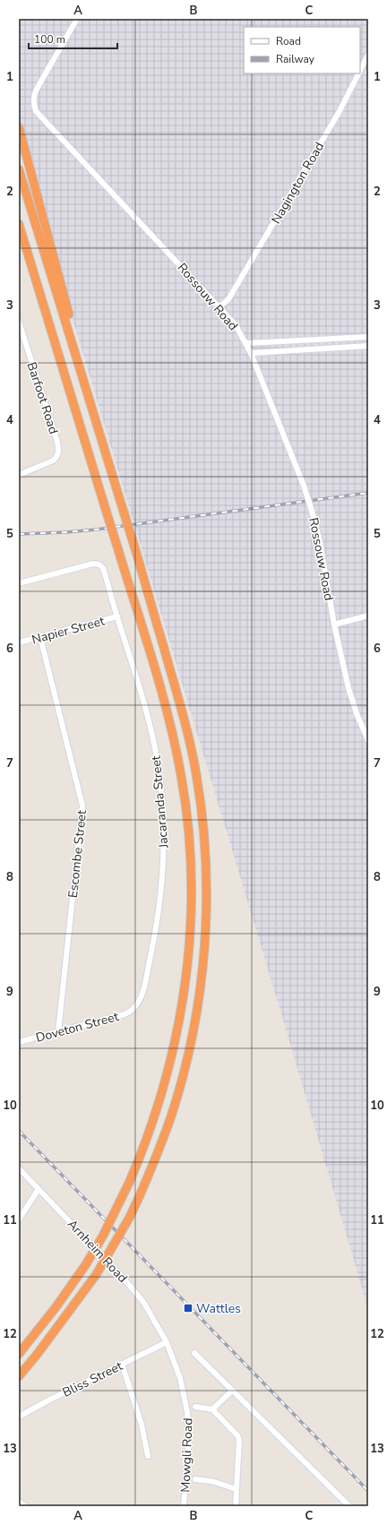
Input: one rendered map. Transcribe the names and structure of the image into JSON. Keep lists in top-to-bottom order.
{
  "streets": {
    "street": [
      "Nagington Road",
      "Rossouw Road",
      "Barfoot Road",
      "Napier Street",
      "Jacaranda Street",
      "Escombe Street",
      "Doveton Street",
      "Arnheim Road",
      "Bliss Street",
      "Mowgli Road"
    ]
  },
  "crossings": [
    ["Nagington Road", "Rossouw Road"],
    ["Napier Street", "Jacaranda Street"],
    ["Napier Street", "Escombe Street"],
    ["Jacaranda Street", "Doveton Street"],
    ["Escombe Street", "Doveton Street"],
    ["Arnheim Road", "Bliss Street"],
    ["Arnheim Road", "Mowgli Road"],
    ["Bliss Street", "Mowgli Road"]
  ],
  "places": {
    "transit": ["Wattles"]
  },
  "legend": ["Road", "Railway"],
  "scale_bar": "100 m",
  "grid": {
    "columns": ["A", "B", "C"],
    "rows": [
      "1",
      "2",
      "3",
      "4",
      "5",
      "6",
      "7",
      "8",
      "9",
      "10",
      "11",
      "12",
      "13"
    ]
  }
}
